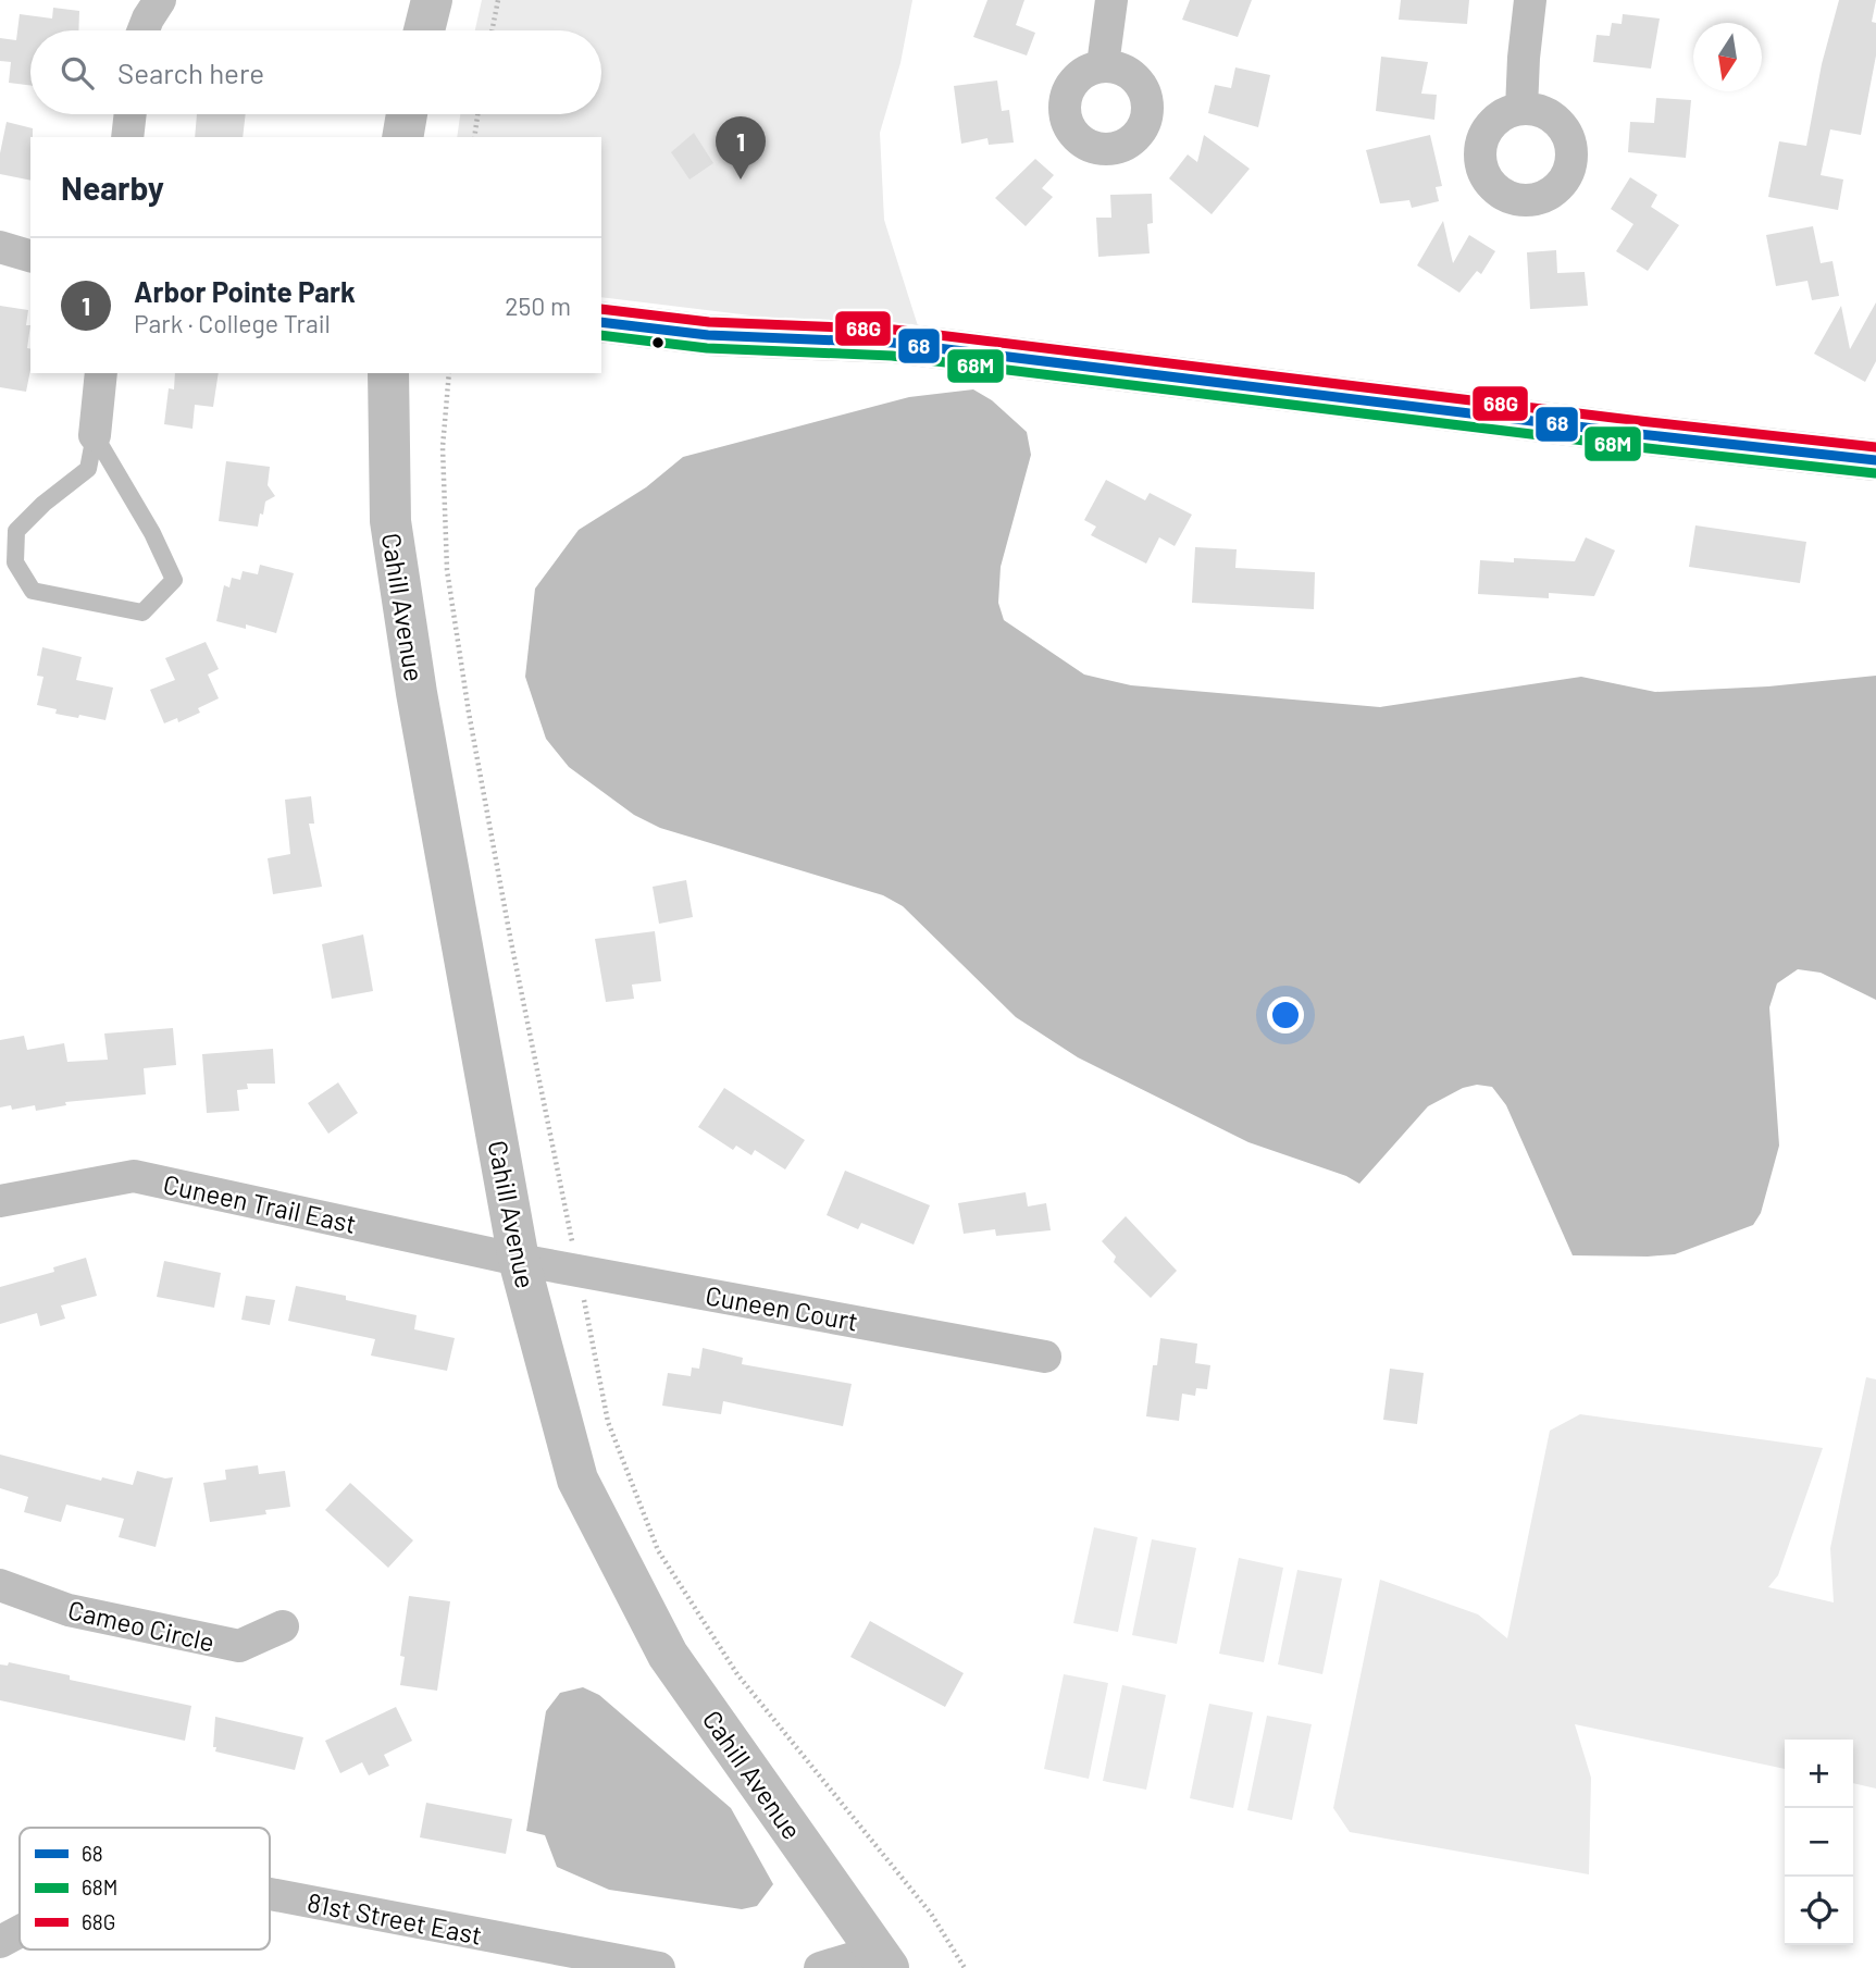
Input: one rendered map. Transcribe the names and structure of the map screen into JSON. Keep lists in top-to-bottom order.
{
  "streets": {
    "street": [
      "Cahill Avenue",
      "Cuneen Trail East",
      "Cuneen Court",
      "Cameo Circle",
      "81st Street East"
    ]
  },
  "crossings": [
    ["Cahill Avenue", "Cuneen Trail East"],
    ["Cahill Avenue", "Cuneen Court"],
    ["Cuneen Trail East", "Cuneen Court"]
  ],
  "lines": ["transit line 68G", "transit line 68", "transit line 68M"],
  "legend": ["68", "68M", "68G"],
  "north": "bottom",
  "page": {
    "search": "Search here",
    "pins": "1",
    "heading": "Nearby",
    "list": [
      {
        "mark": "1",
        "name": "Arbor Pointe Park",
        "note": "Park · College Trail",
        "value": "250 m"
      }
    ],
    "map_buttons": ["+", "−"]
  }
}
